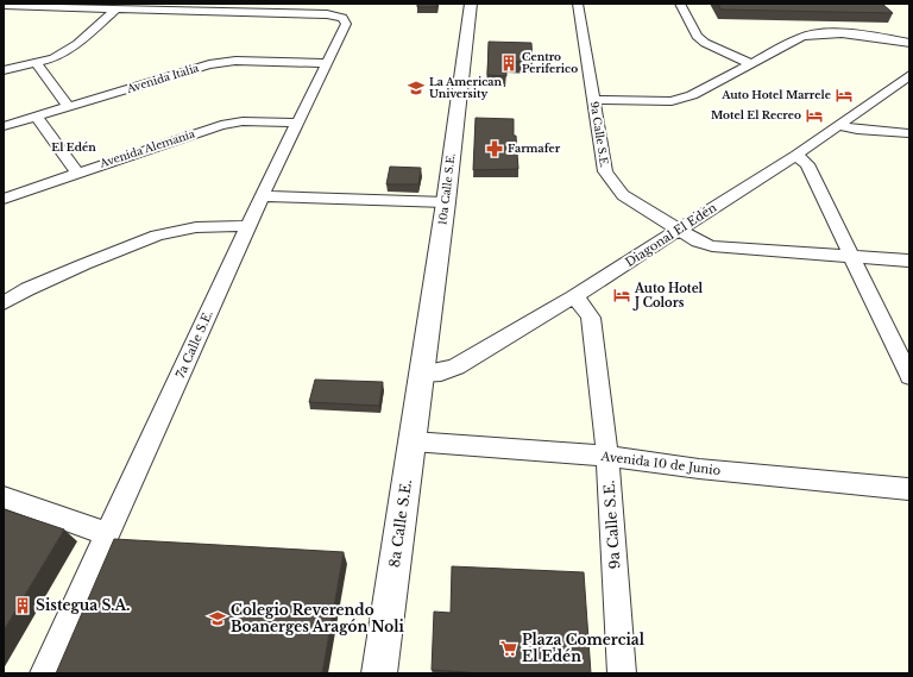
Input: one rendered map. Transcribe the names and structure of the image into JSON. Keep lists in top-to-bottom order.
{
  "streets": {
    "street": [
      "Avenida Italia",
      "9a Calle S.E.",
      "Avenida Alemania",
      "10a Calle S.E.",
      "Diagonal El Edén",
      "7a Calle S.E.",
      "Avenida 10 de Junio",
      "8a Calle S.E."
    ]
  },
  "crossings": [
    ["Avenida Italia", "7a Calle S.E."],
    ["9a Calle S.E.", "Diagonal El Edén"],
    ["9a Calle S.E.", "Avenida 10 de Junio"],
    ["Avenida Alemania", "7a Calle S.E."],
    ["10a Calle S.E.", "Diagonal El Edén"],
    ["10a Calle S.E.", "8a Calle S.E."],
    ["Diagonal El Edén", "8a Calle S.E."],
    ["Avenida 10 de Junio", "8a Calle S.E."]
  ],
  "districts": ["El Edén"],
  "places": {
    "building": ["Centro Periferico", "Sistegua S.A."],
    "school or university": ["La American University", "Colegio Reverendo Boanerges Aragón Noli"],
    "hotel": ["Auto Hotel Marrele", "Motel El Recreo", "Auto Hotel J Colors"],
    "pharmacy": ["Farmafer"],
    "supermarket": ["Plaza Comercial El Edén"]
  }
}
